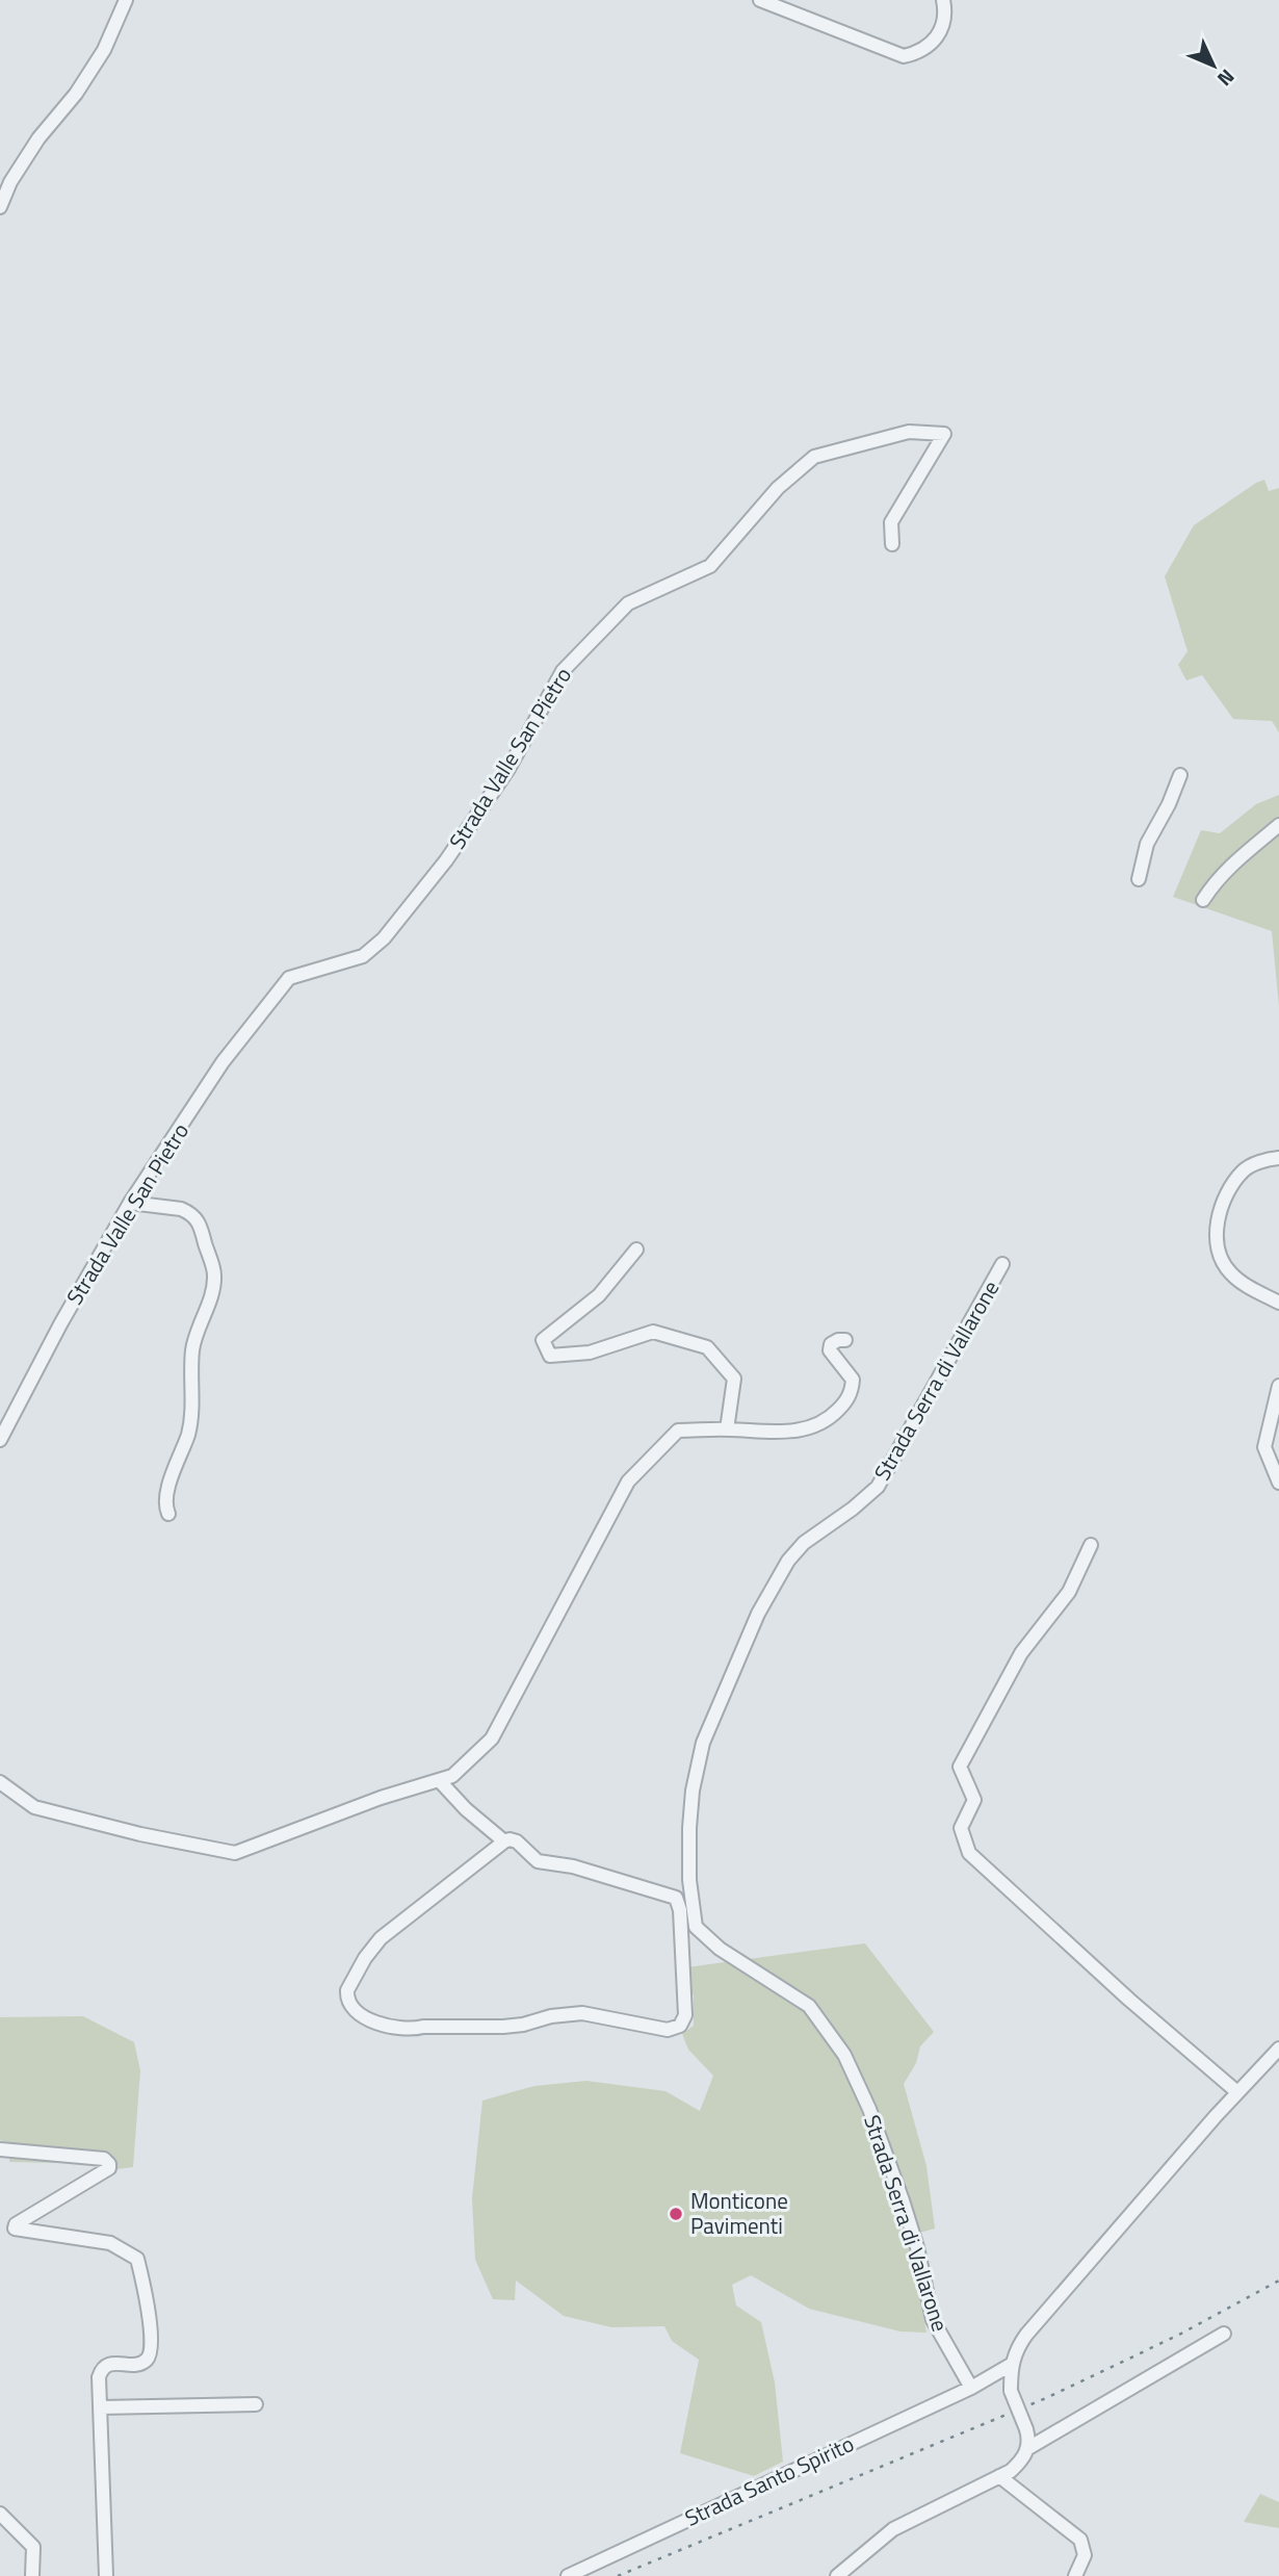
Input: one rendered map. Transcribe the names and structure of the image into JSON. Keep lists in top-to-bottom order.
{
  "streets": {
    "street": ["Strada Valle San Pietro", "Strada Serra di Vallarone", "Strada Santo Spirito"]
  },
  "crossings": [
    ["Strada Serra di Vallarone", "Strada Santo Spirito"]
  ],
  "places": ["Monticone Pavimenti"],
  "north": "bottom right"
}
